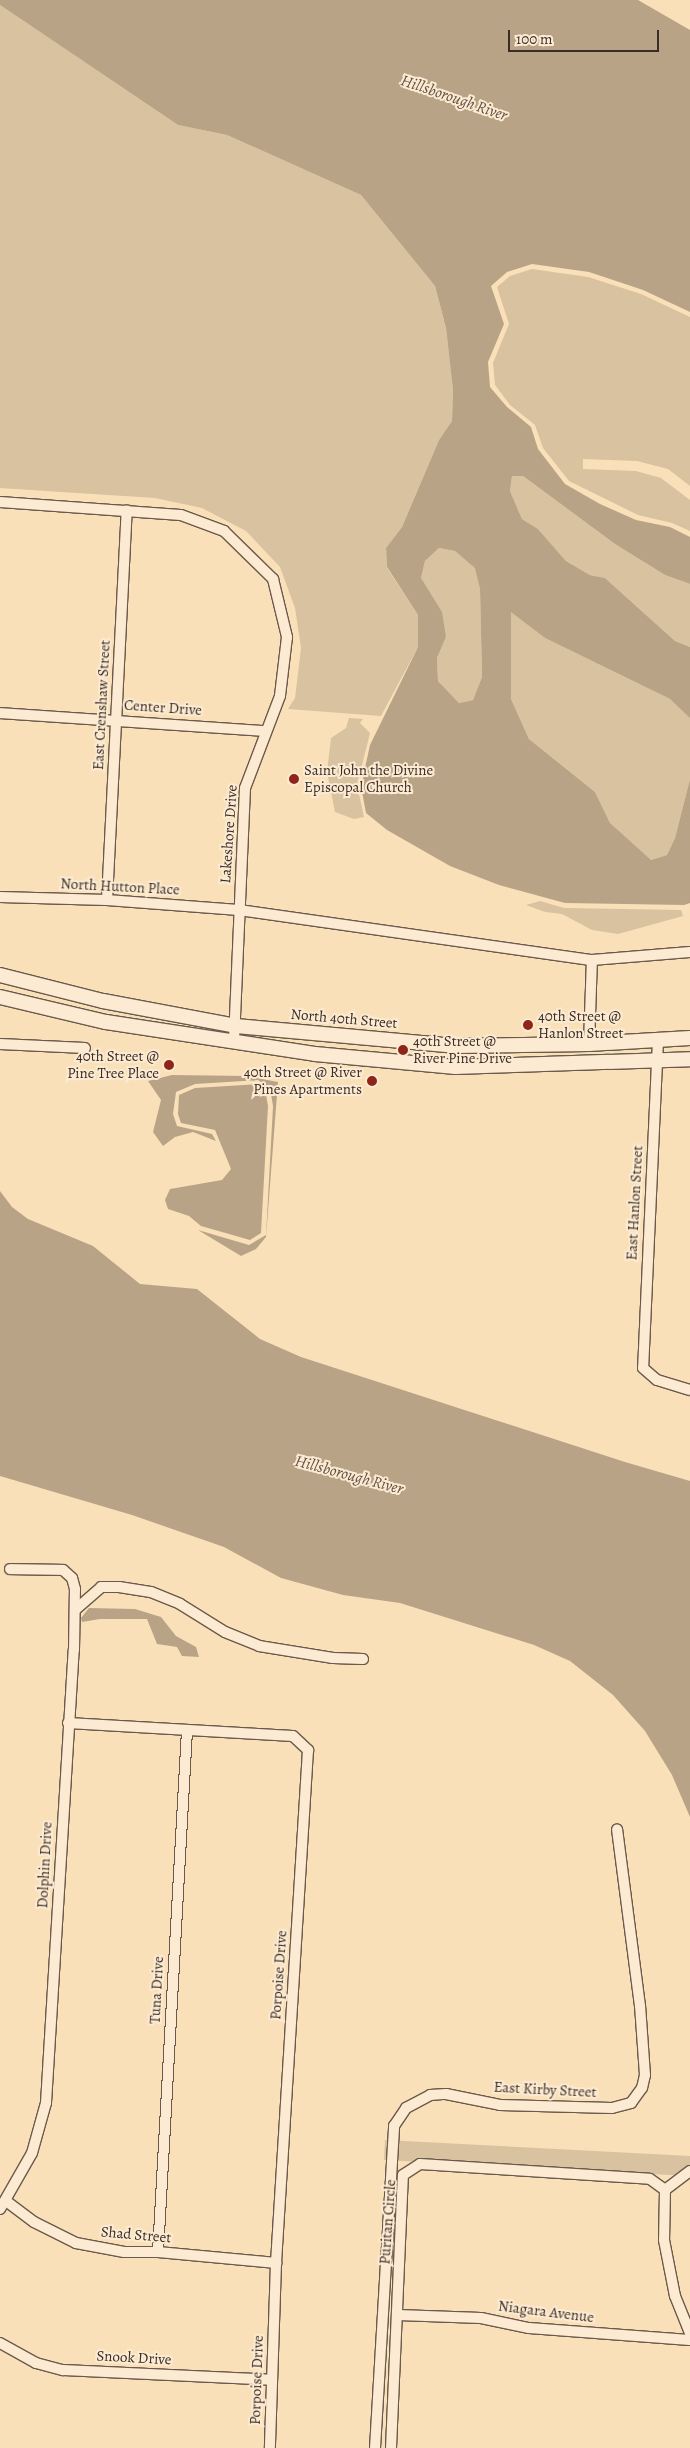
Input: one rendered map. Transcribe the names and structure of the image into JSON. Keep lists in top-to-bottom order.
{
  "streets": {
    "main road": ["North 40th Street"],
    "street": [
      "East Crenshaw Street",
      "Center Drive",
      "Lakeshore Drive",
      "North Hutton Place",
      "East Hanlon Street",
      "Dolphin Drive",
      "Porpoise Drive",
      "Tuna Drive",
      "East Kirby Street",
      "Puritan Circle",
      "Shad Street",
      "Niagara Avenue",
      "Snook Drive"
    ]
  },
  "crossings": [
    ["East Crenshaw Street", "Center Drive"],
    ["East Crenshaw Street", "Lakeshore Drive"],
    ["East Crenshaw Street", "North Hutton Place"],
    ["Center Drive", "Lakeshore Drive"],
    ["Lakeshore Drive", "North Hutton Place"],
    ["Lakeshore Drive", "North 40th Street"],
    ["North 40th Street", "East Hanlon Street"],
    ["Dolphin Drive", "Porpoise Drive"],
    ["Dolphin Drive", "Shad Street"],
    ["Porpoise Drive", "Tuna Drive"],
    ["Porpoise Drive", "Shad Street"],
    ["Porpoise Drive", "Snook Drive"],
    ["Tuna Drive", "Shad Street"],
    ["Puritan Circle", "Niagara Avenue"]
  ],
  "water": ["Hillsborough River"],
  "places": [
    "Saint John the Divine Episcopal Church",
    "40th Street @ Hanlon Street",
    "40th Street @ River Pine Drive",
    "40th Street @ Pine Tree Place",
    "40th Street @ River Pines Apartments"
  ],
  "scale_bar": "100 m"
}
